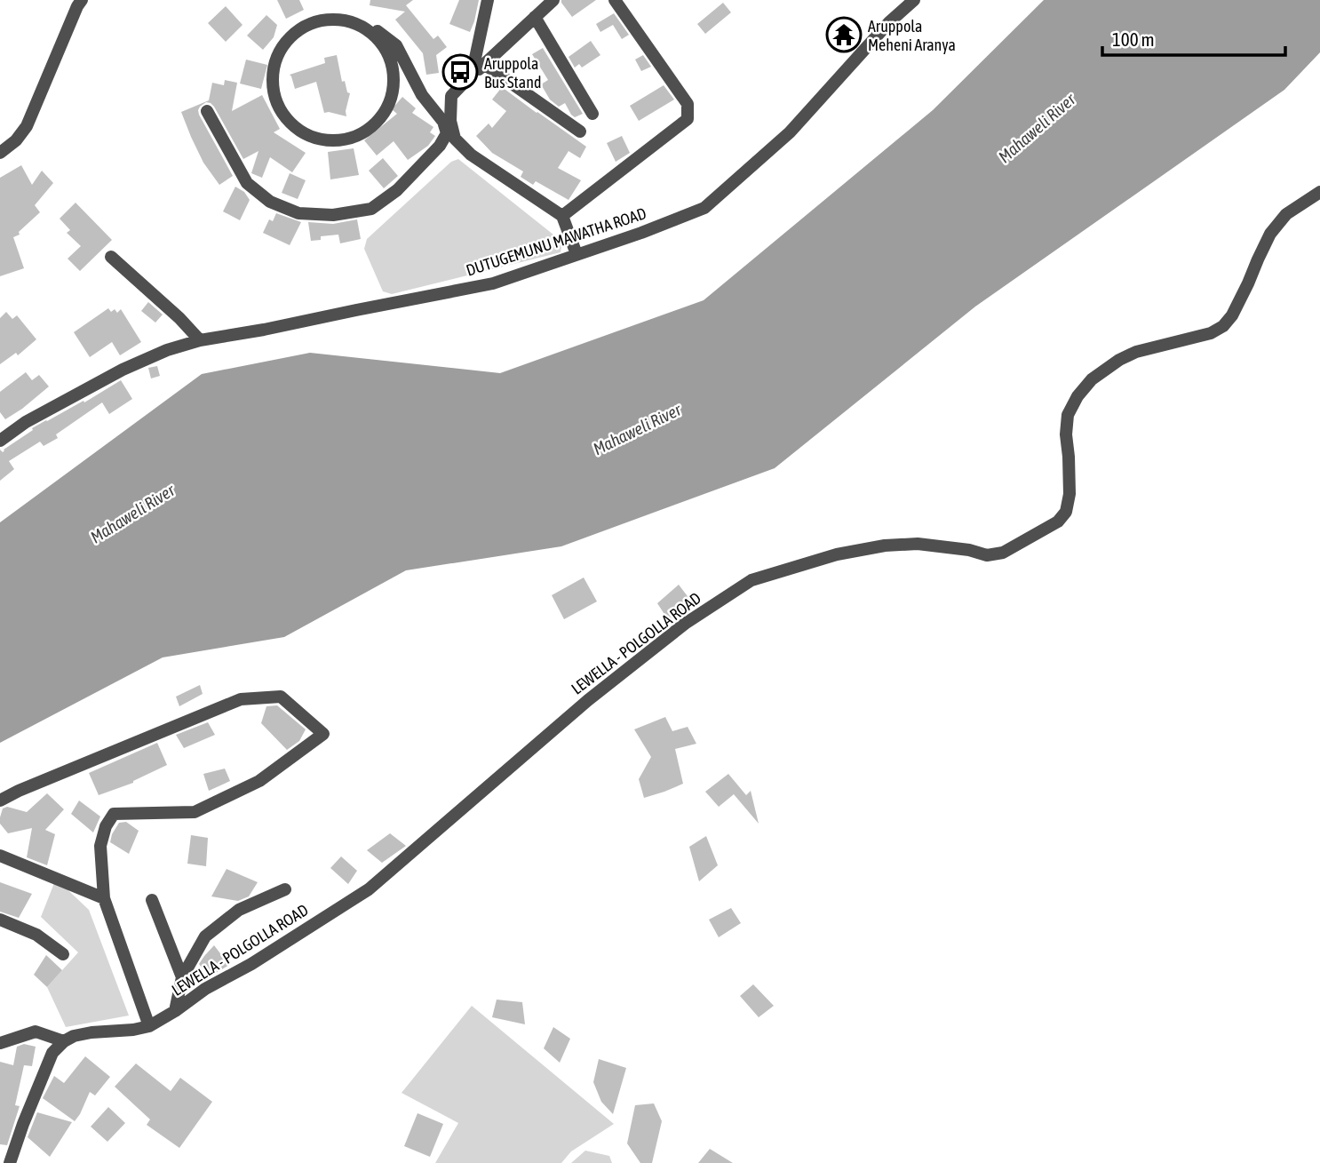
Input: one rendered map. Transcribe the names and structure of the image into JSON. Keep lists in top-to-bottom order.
{
  "streets": {
    "street": ["DUTUGEMUNU MAWATHA ROAD", "LEWELLA - POLGOLLA ROAD"]
  },
  "water": ["Mahaweli River"],
  "places": {
    "temple": ["Aruppola Meheni Aranya"],
    "bus stop": ["Aruppola Bus Stand"]
  },
  "scale_bar": "100 m"
}
